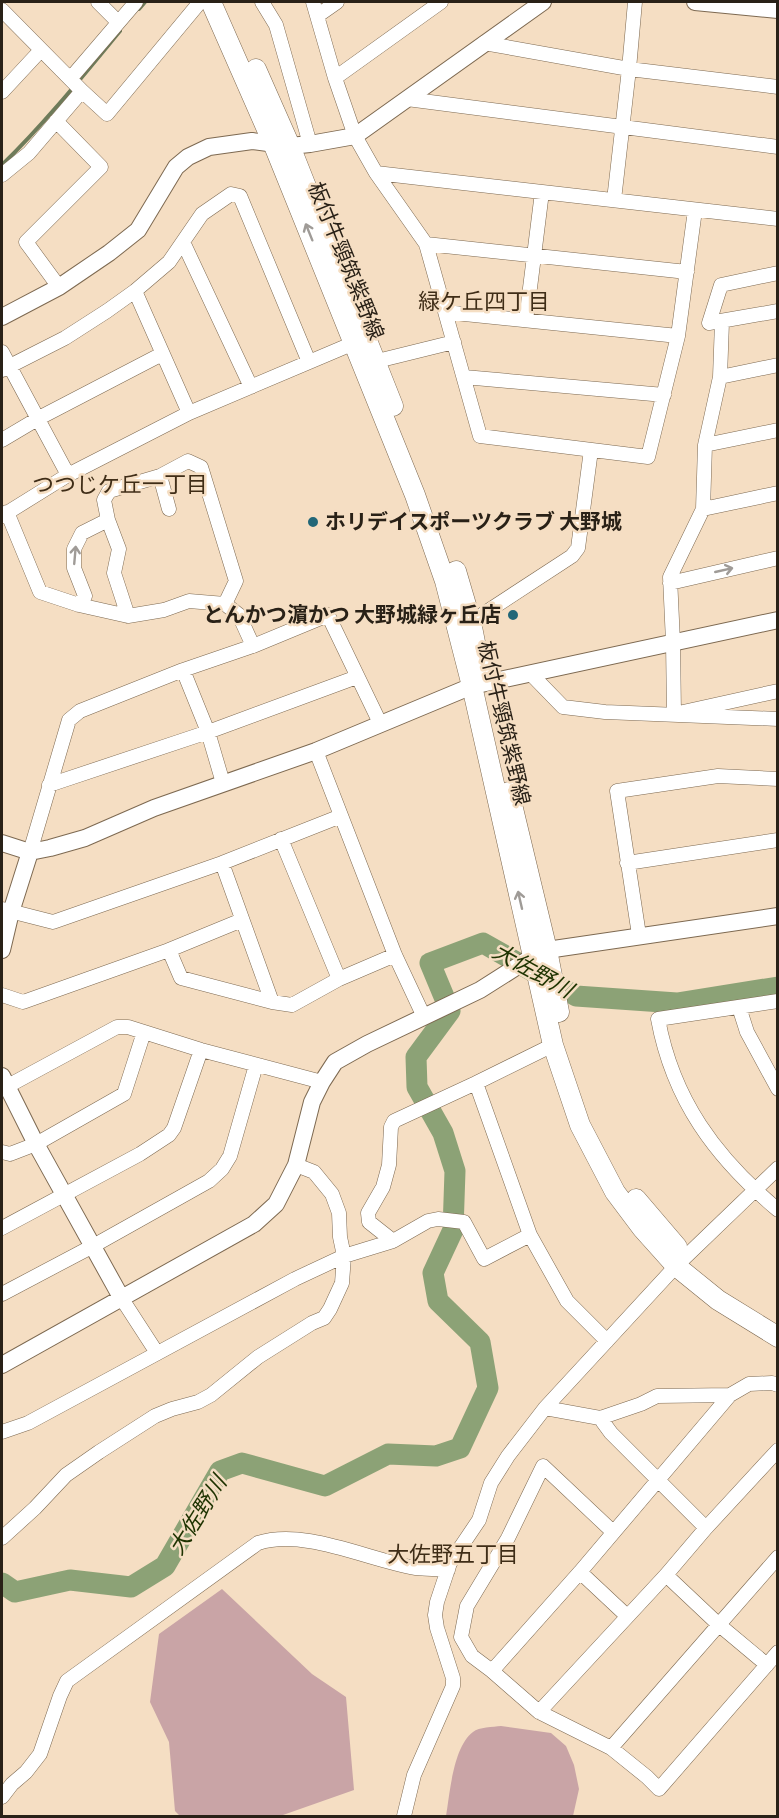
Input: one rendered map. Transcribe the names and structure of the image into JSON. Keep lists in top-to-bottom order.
{
  "streets": {
    "main road": ["板付牛頸筑紫野線"]
  },
  "districts": ["緑ケ丘四丁目", "つつじケ丘一丁目", "大佐野五丁目"],
  "water": ["大佐野川"],
  "places": ["ホリデイスポーツクラブ 大野城", "とんかつ濵かつ 大野城緑ヶ丘店"]
}
